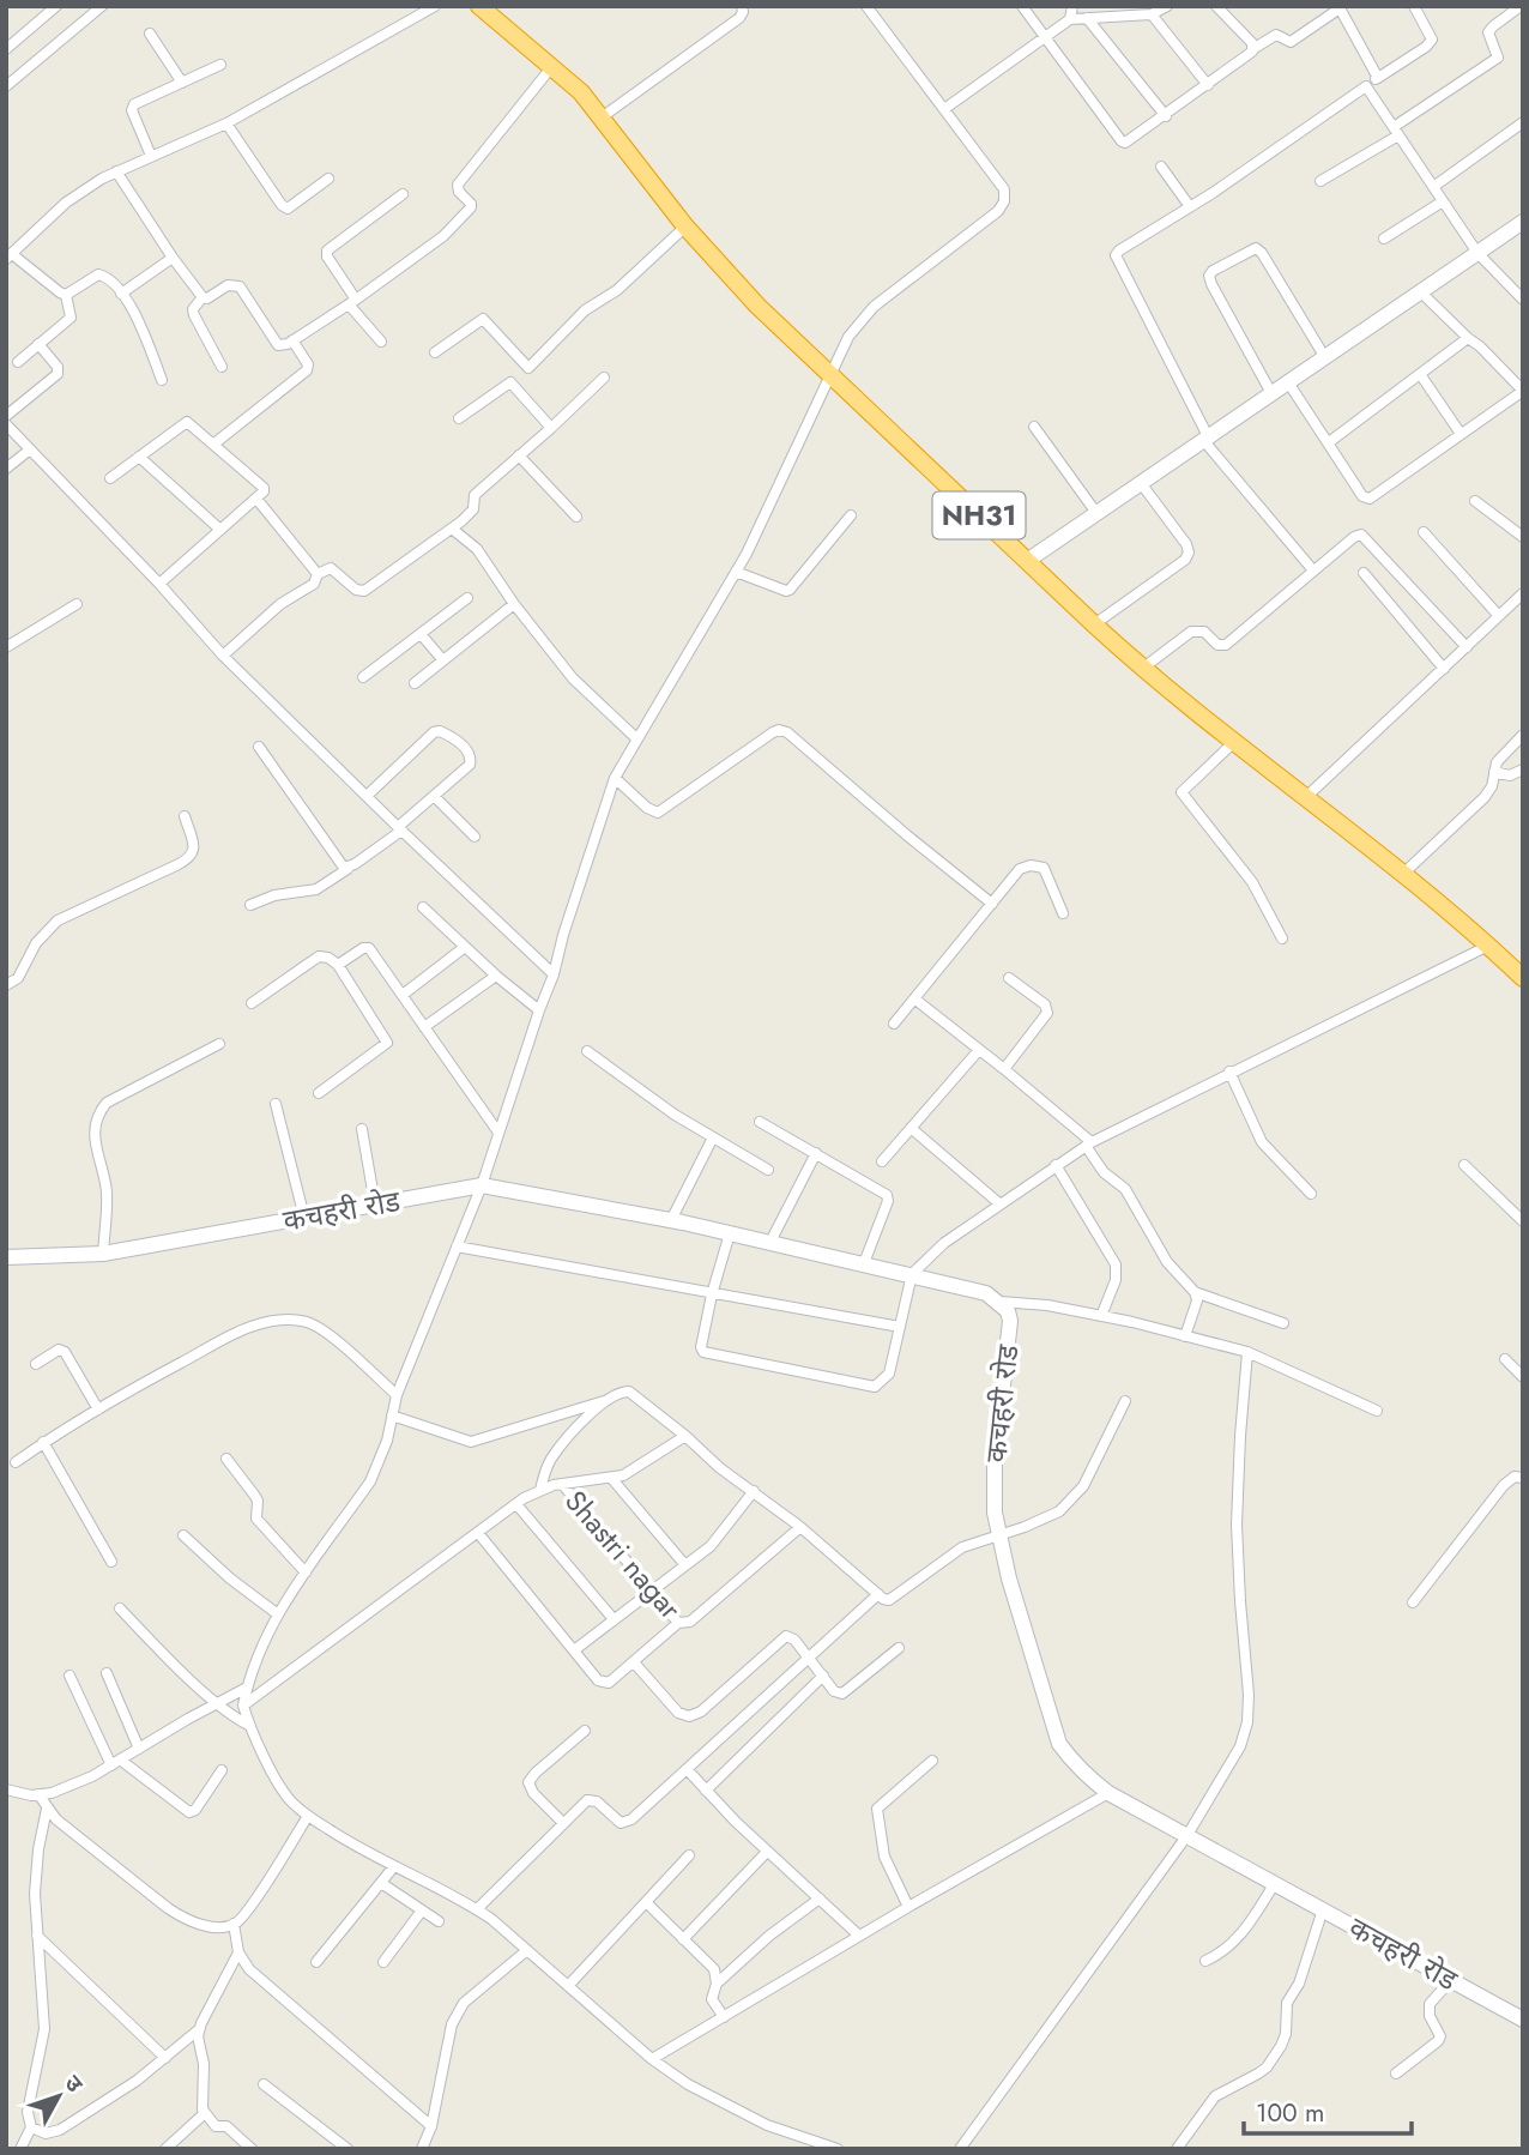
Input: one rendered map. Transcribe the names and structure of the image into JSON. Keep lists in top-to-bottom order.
{
  "streets": {
    "highway": ["NH31"],
    "main road": ["कचहरी रोड"],
    "street": ["Shastri nagar"]
  },
  "scale_bar": "100 m",
  "north": "top right"
}
